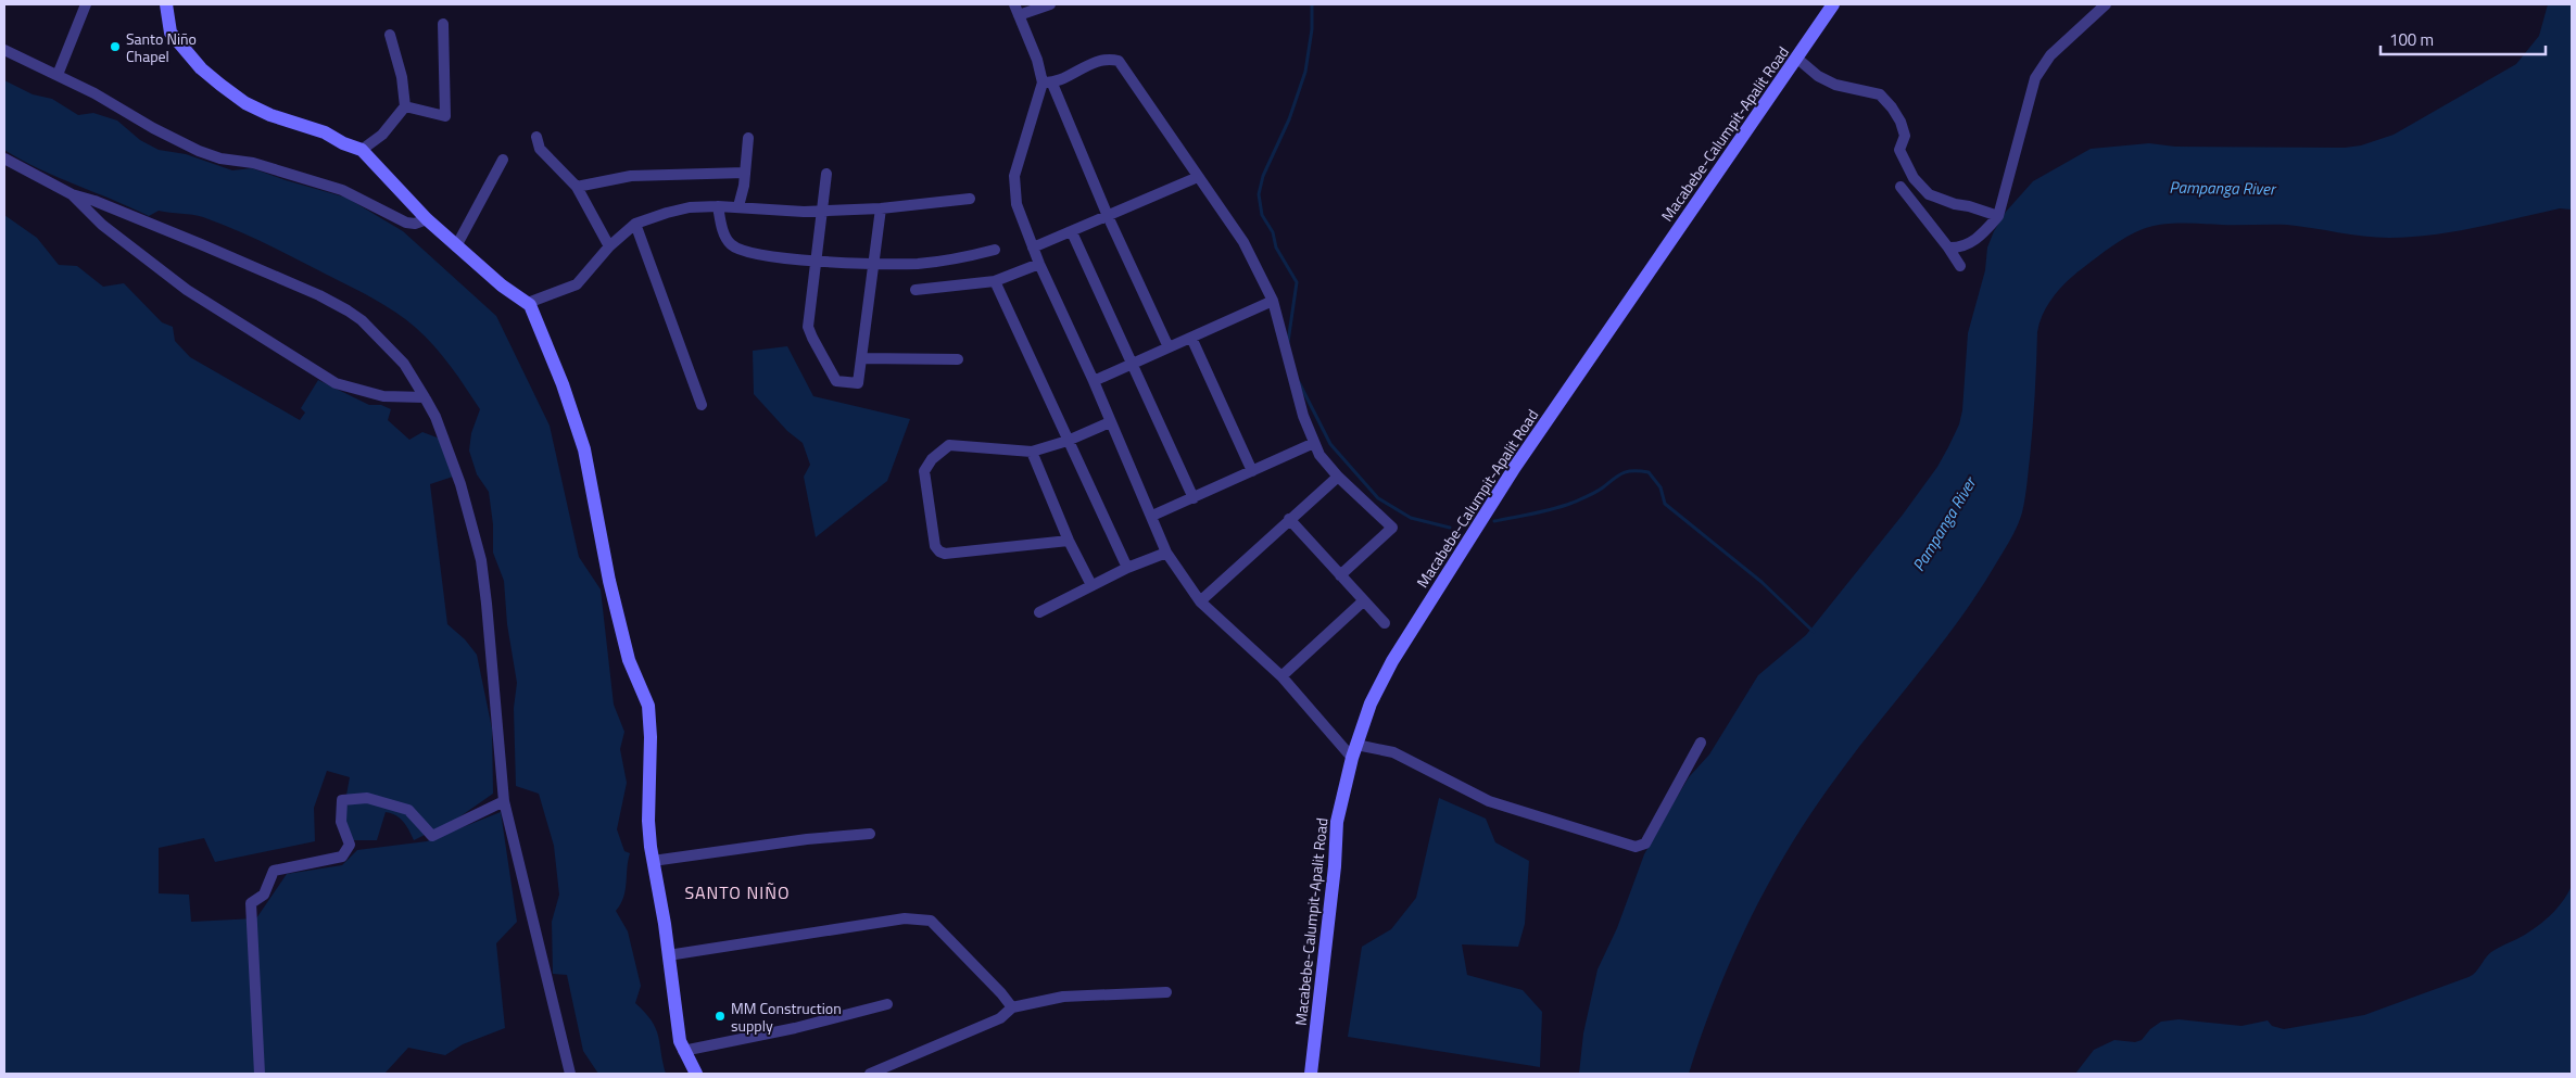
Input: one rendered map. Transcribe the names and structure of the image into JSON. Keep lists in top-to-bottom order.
{
  "streets": {
    "main road": ["Macabebe-Calumpit-Apalit Road"]
  },
  "districts": ["SANTO NIÑO"],
  "water": ["Pampanga River"],
  "places": ["Santo Niño Chapel", "MM Construction supply"],
  "scale_bar": "100 m"
}
